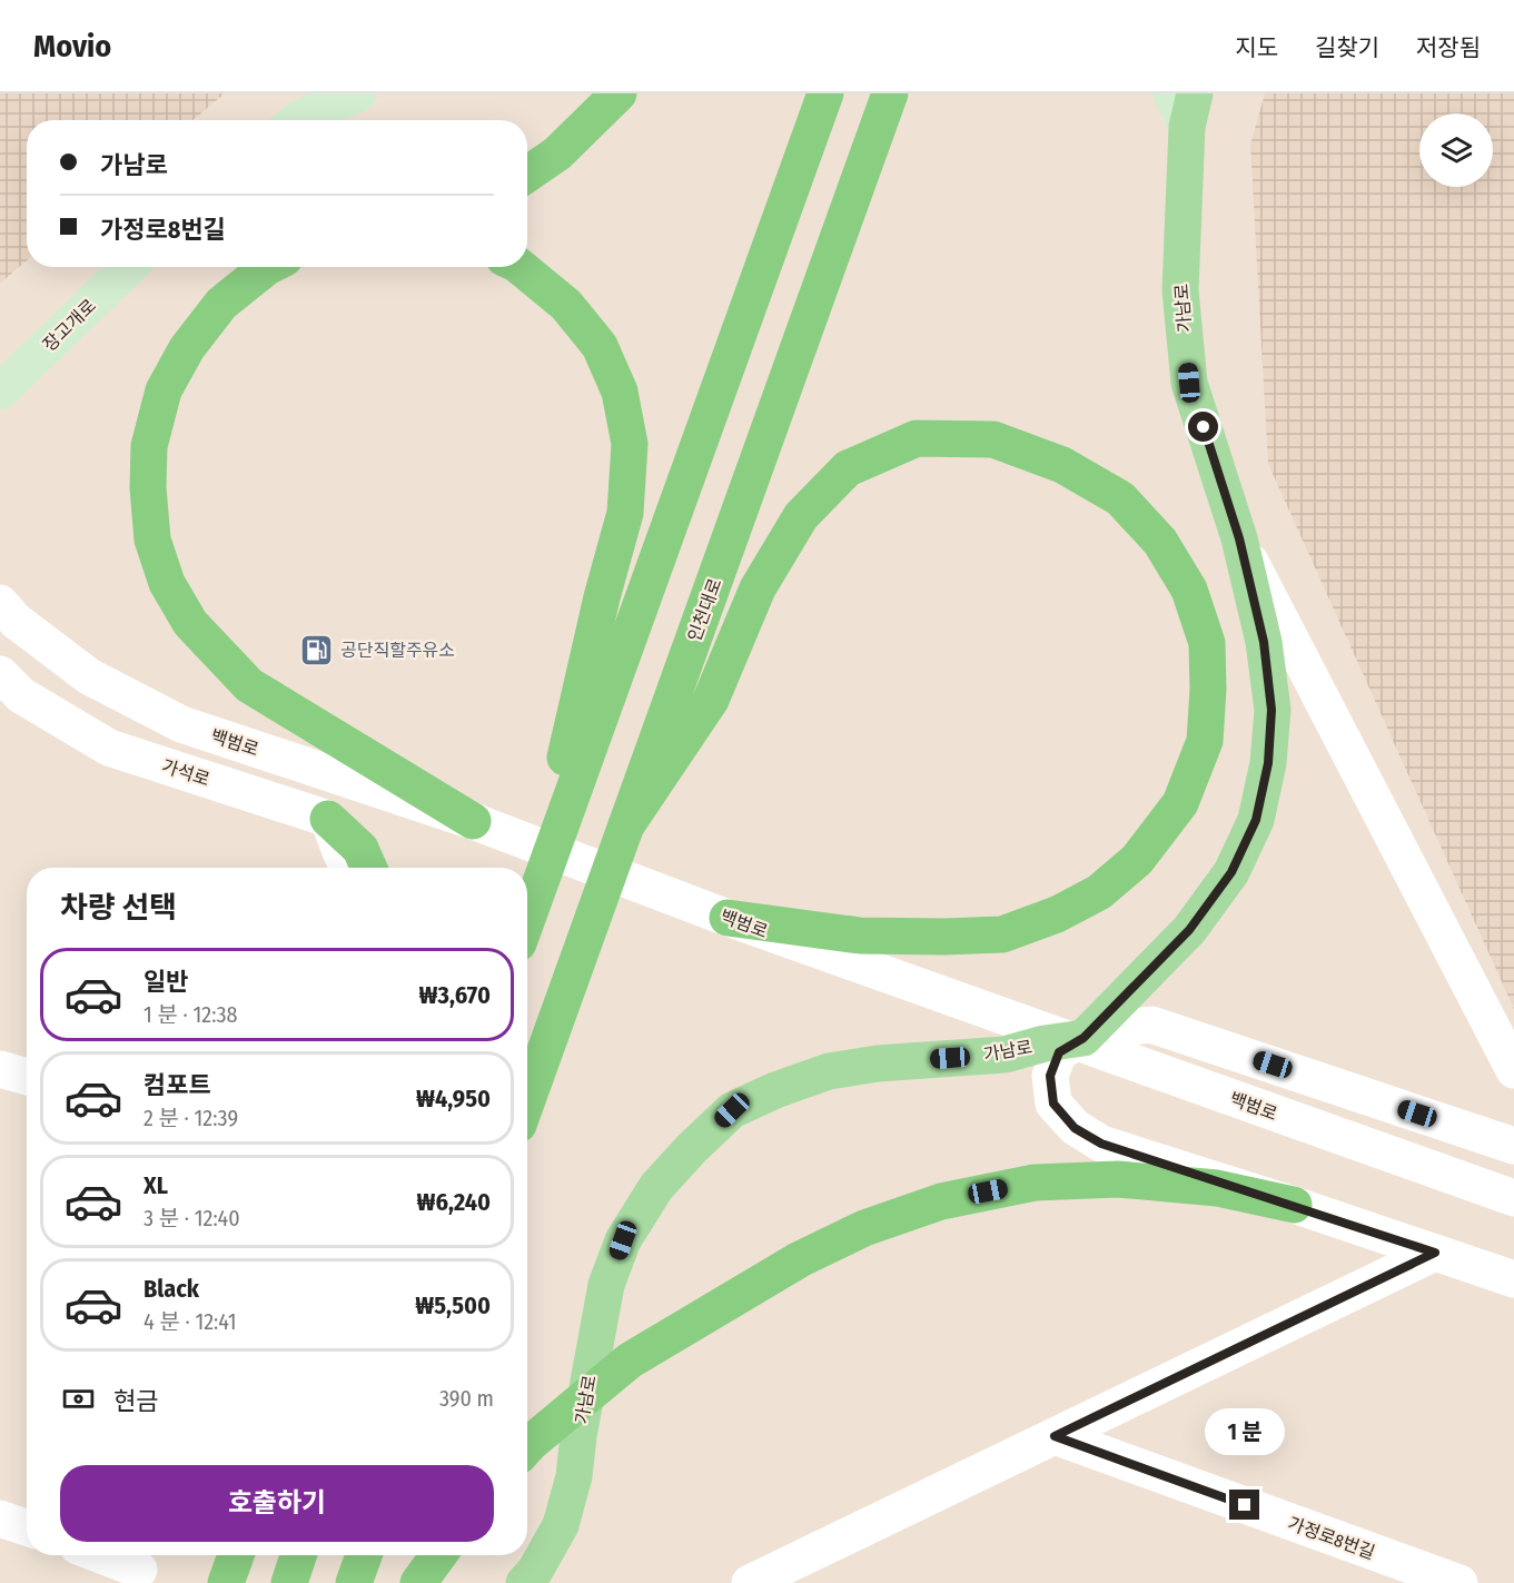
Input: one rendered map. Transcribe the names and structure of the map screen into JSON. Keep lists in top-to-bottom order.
{
  "streets": {
    "highway": ["인천대로"],
    "main road": ["가남로", "장고개로"],
    "street": ["백범로", "가석로", "가정로8번길"]
  },
  "places": {
    "fuel station": ["공단직할주유소"]
  },
  "page": {
    "header": "Movio",
    "nav": ["지도", "길찾기", "저장됨"],
    "banner": ["가남로", "가정로8번길"],
    "heading": "차량 선택",
    "list": [
      {
        "name": "일반",
        "note": "1 분 · 12:38",
        "value": "₩3,670"
      },
      {
        "name": "컴포트",
        "note": "2 분 · 12:39",
        "value": "₩4,950"
      },
      {
        "name": "XL",
        "note": "3 분 · 12:40",
        "value": "₩6,240"
      },
      {
        "name": "Black",
        "note": "4 분 · 12:41",
        "value": "₩5,500"
      }
    ],
    "pay": ["현금", "390 m"],
    "bubble": "1 분",
    "buttons": "호출하기"
  }
}
